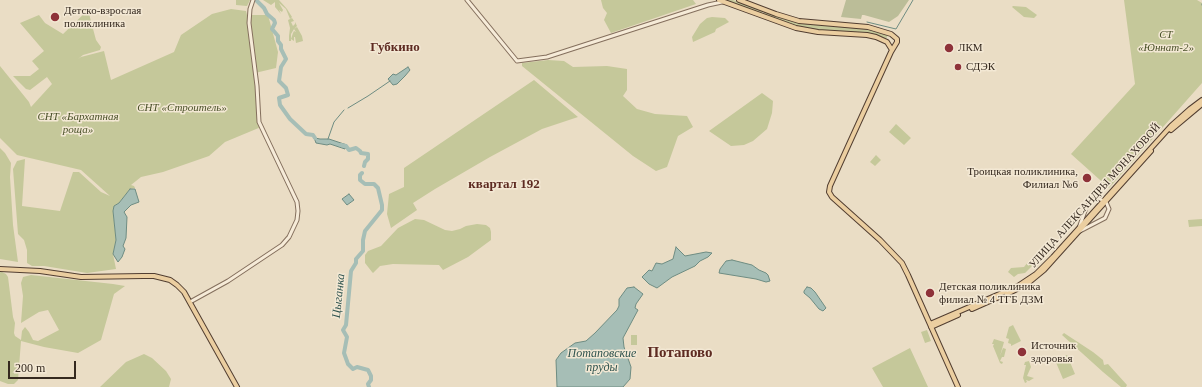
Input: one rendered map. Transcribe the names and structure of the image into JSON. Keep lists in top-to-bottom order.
{
  "streets": {
    "main road": ["УЛИЦА АЛЕКСАНДРЫ МОНАХОВОЙ"]
  },
  "districts": ["Губкино", "квартал 192", "Потапово"],
  "water": ["Цыганка", "Потаповские пруды"],
  "parks": ["СТ «Юннат-2»", "СНТ «Строитель»", "СНТ «Бархатная роща»"],
  "places": [
    "Детско-взрослая поликлиника",
    "ЛКМ",
    "СДЭК",
    "Троицкая поликлиника, Филиал №6",
    "Детская поликлиника филиал № 4 ТГБ ДЗМ",
    "Источник здоровья"
  ],
  "scale_bar": "200 m"
}
